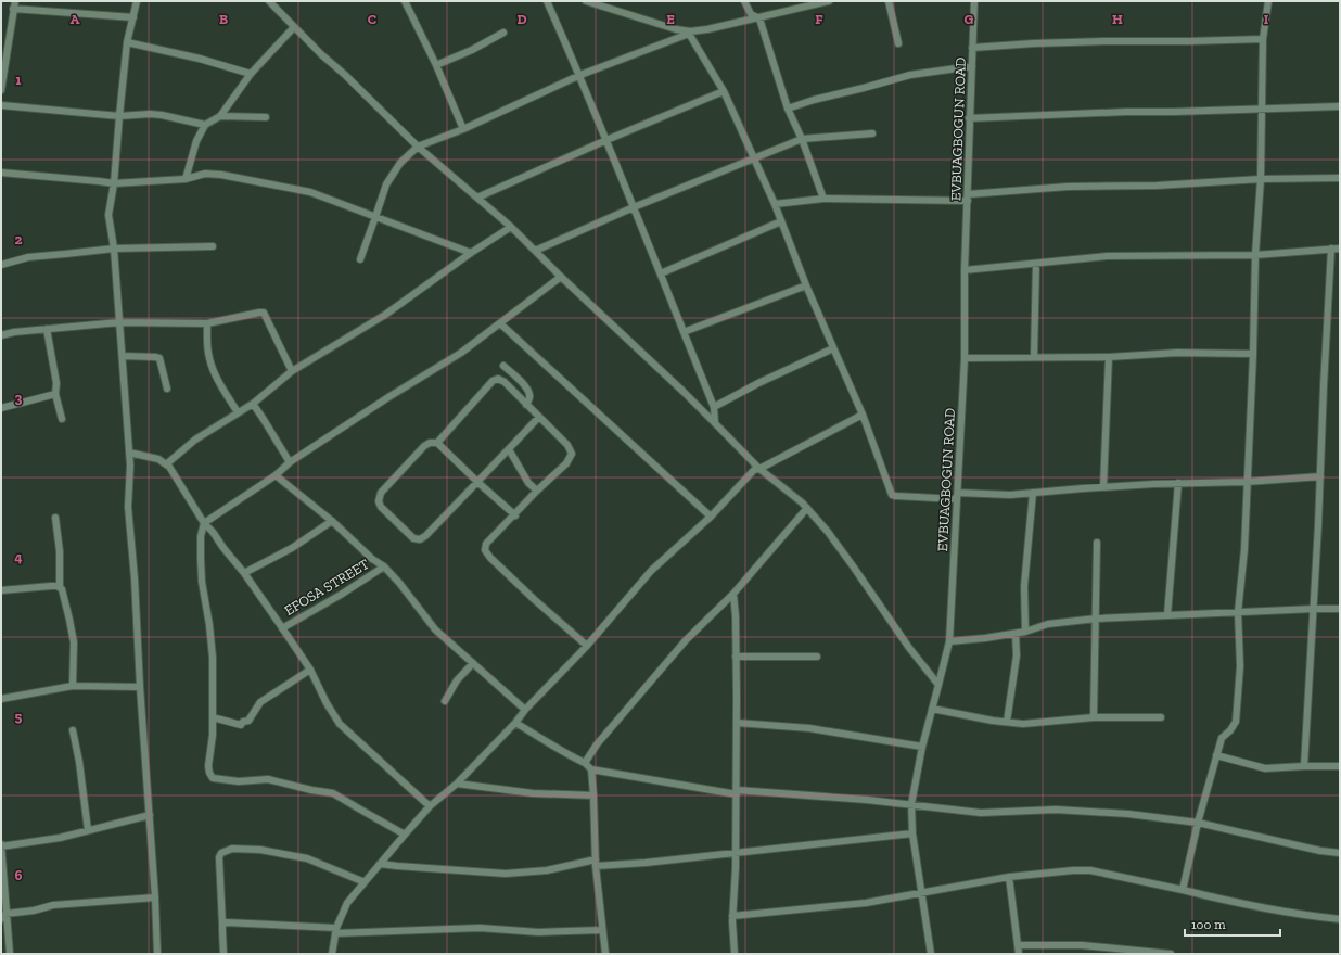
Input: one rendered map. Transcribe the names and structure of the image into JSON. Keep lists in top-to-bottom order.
{
  "streets": {
    "street": ["EVBUAGBOGUN ROAD", "EFOSA STREET"]
  },
  "scale_bar": "100 m",
  "grid": {
    "columns": [
      "A",
      "B",
      "C",
      "D",
      "E",
      "F",
      "G",
      "H",
      "I"
    ],
    "rows": [
      "1",
      "2",
      "3",
      "4",
      "5",
      "6"
    ]
  }
}
